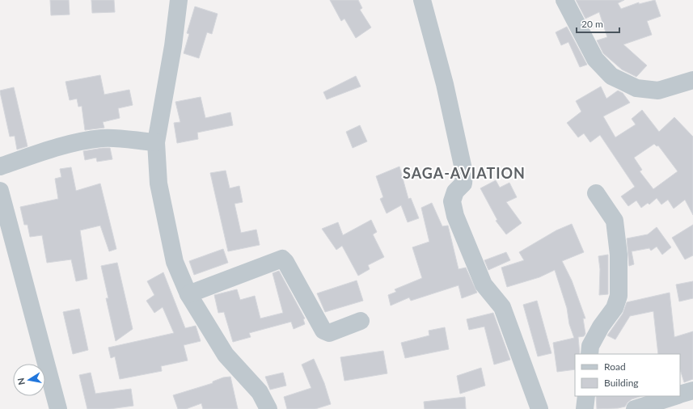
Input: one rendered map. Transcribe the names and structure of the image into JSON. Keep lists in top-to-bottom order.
{
  "districts": ["SAGA-AVIATION"],
  "legend": ["Road", "Building"],
  "scale_bar": "20 m",
  "north": "left"
}
